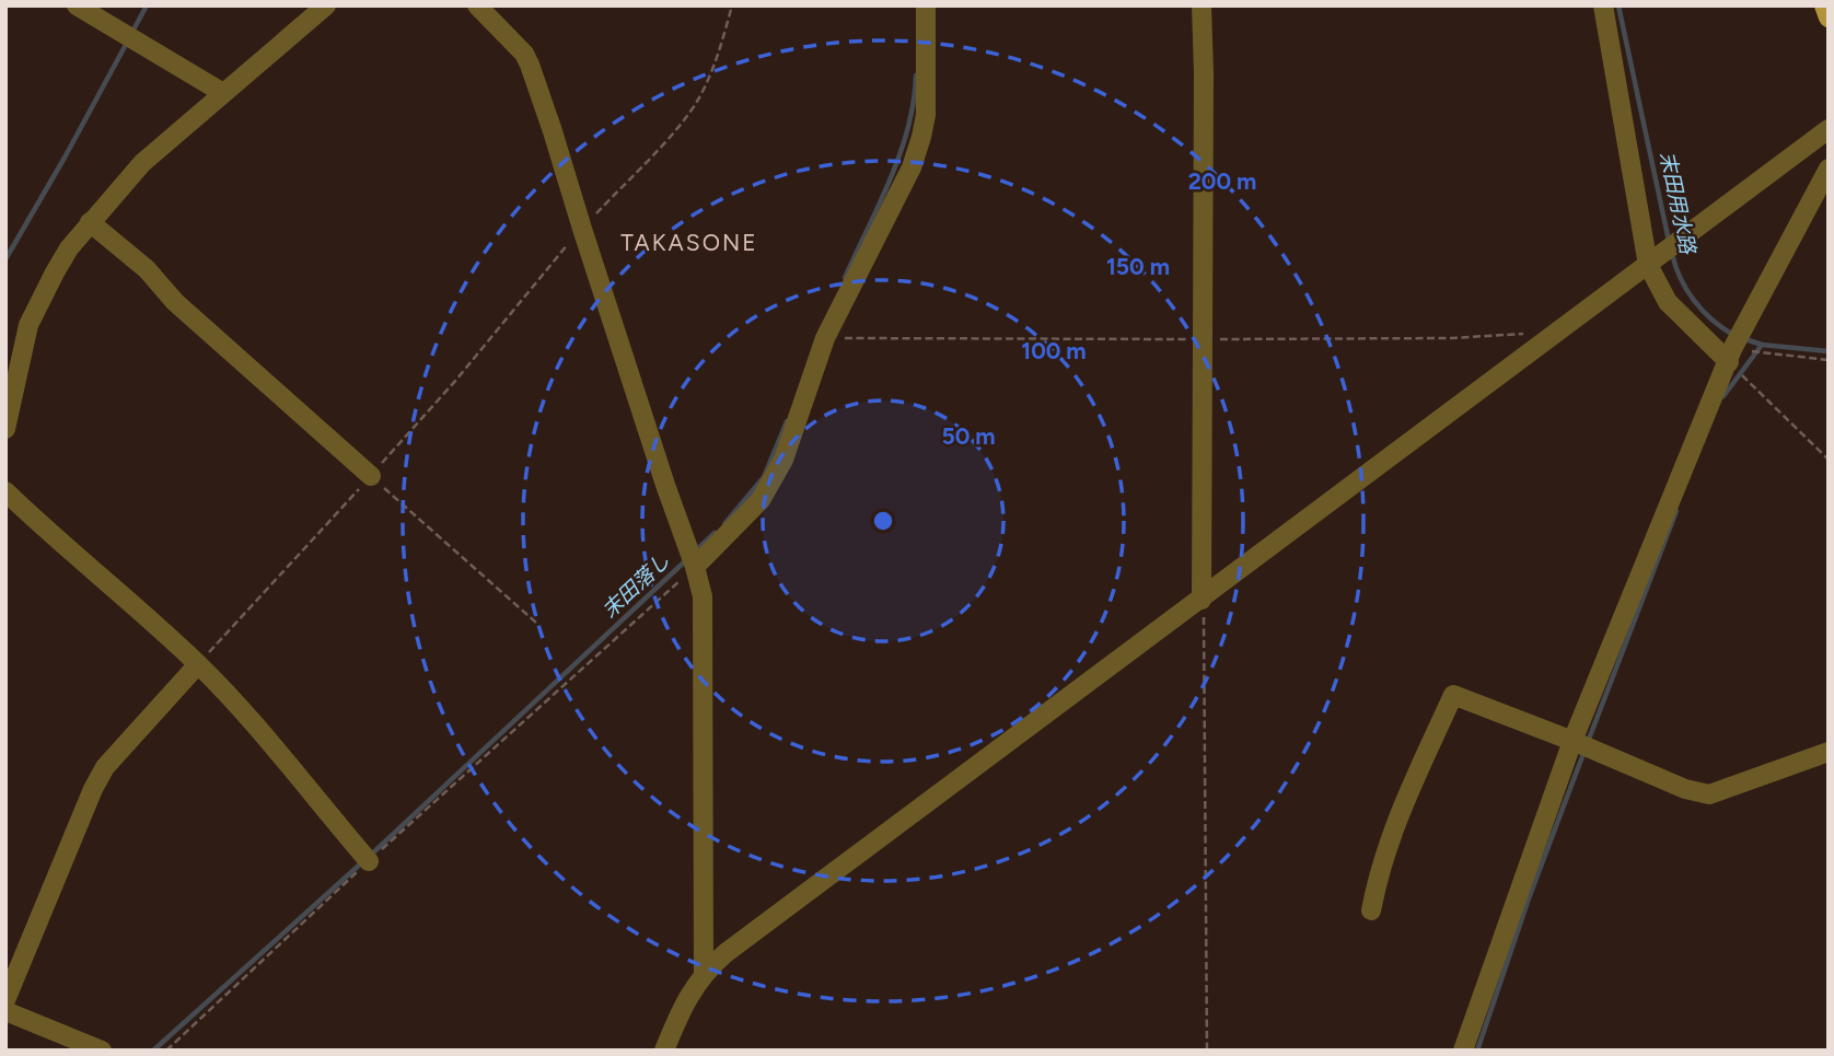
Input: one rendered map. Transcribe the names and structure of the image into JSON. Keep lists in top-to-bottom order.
{
  "districts": ["TAKASONE"],
  "water": ["末田用水路", "末田落し"],
  "rings": [
    "200 m",
    "150 m",
    "100 m",
    "50 m"
  ]
}
